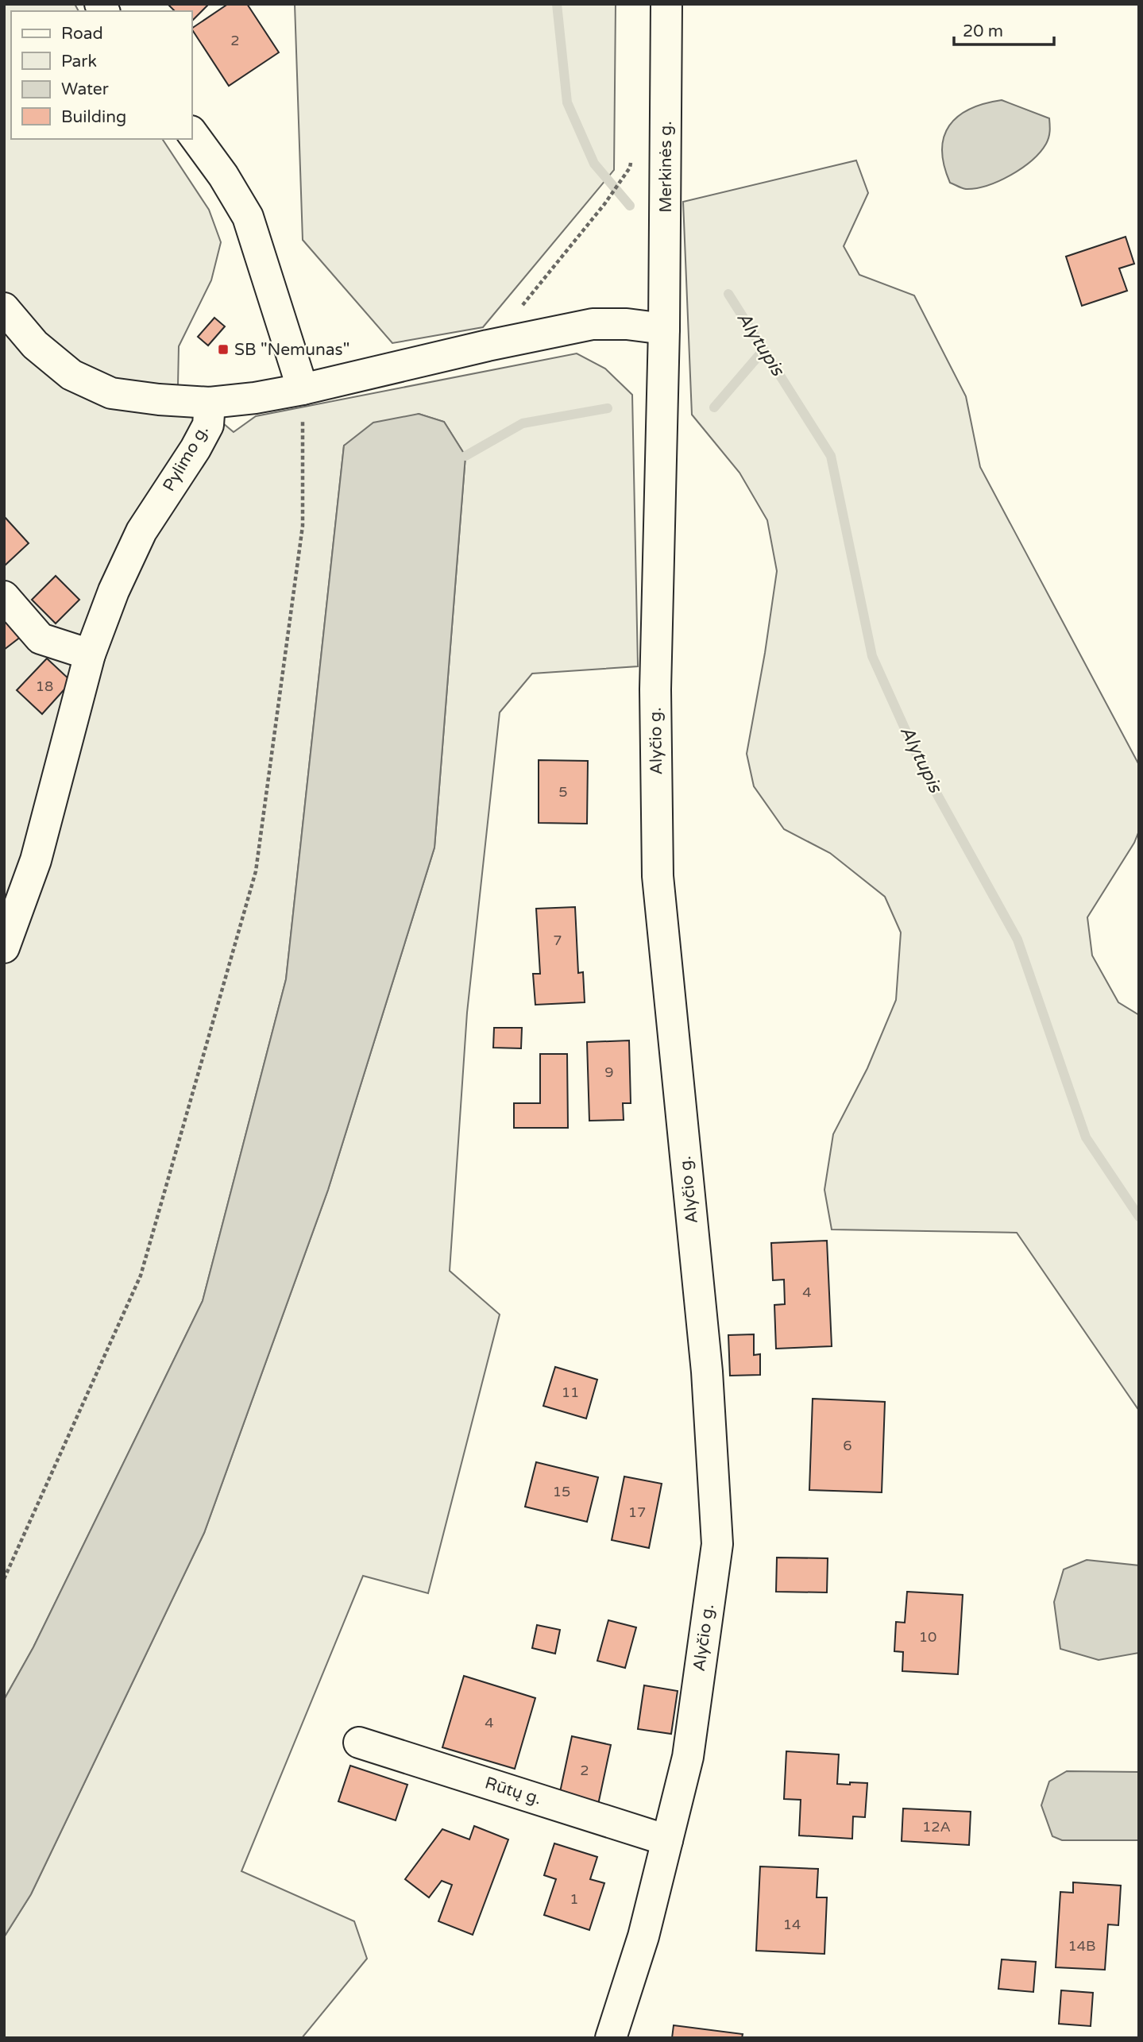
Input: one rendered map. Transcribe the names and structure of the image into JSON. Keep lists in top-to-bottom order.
{
  "streets": {
    "street": [
      "Merkinės g.",
      "Pylimo g.",
      "Alyčio g.",
      "Rūtų g."
    ]
  },
  "crossings": [
    ["Merkinės g.", "Pylimo g."],
    ["Merkinės g.", "Alyčio g."],
    ["Pylimo g.", "Alyčio g."],
    ["Alyčio g.", "Rūtų g."]
  ],
  "water": ["Alytupis"],
  "places": {
    "transit": ["SB \"Nemunas\""]
  },
  "house_numbers": [
    "2",
    "18",
    "5",
    "7",
    "9",
    "4",
    "11",
    "6",
    "15",
    "17",
    "10",
    "4",
    "2",
    "12A",
    "1",
    "14",
    "14B"
  ],
  "legend": [
    "Road",
    "Park",
    "Water",
    "Building"
  ],
  "scale_bar": "20 m"
}
